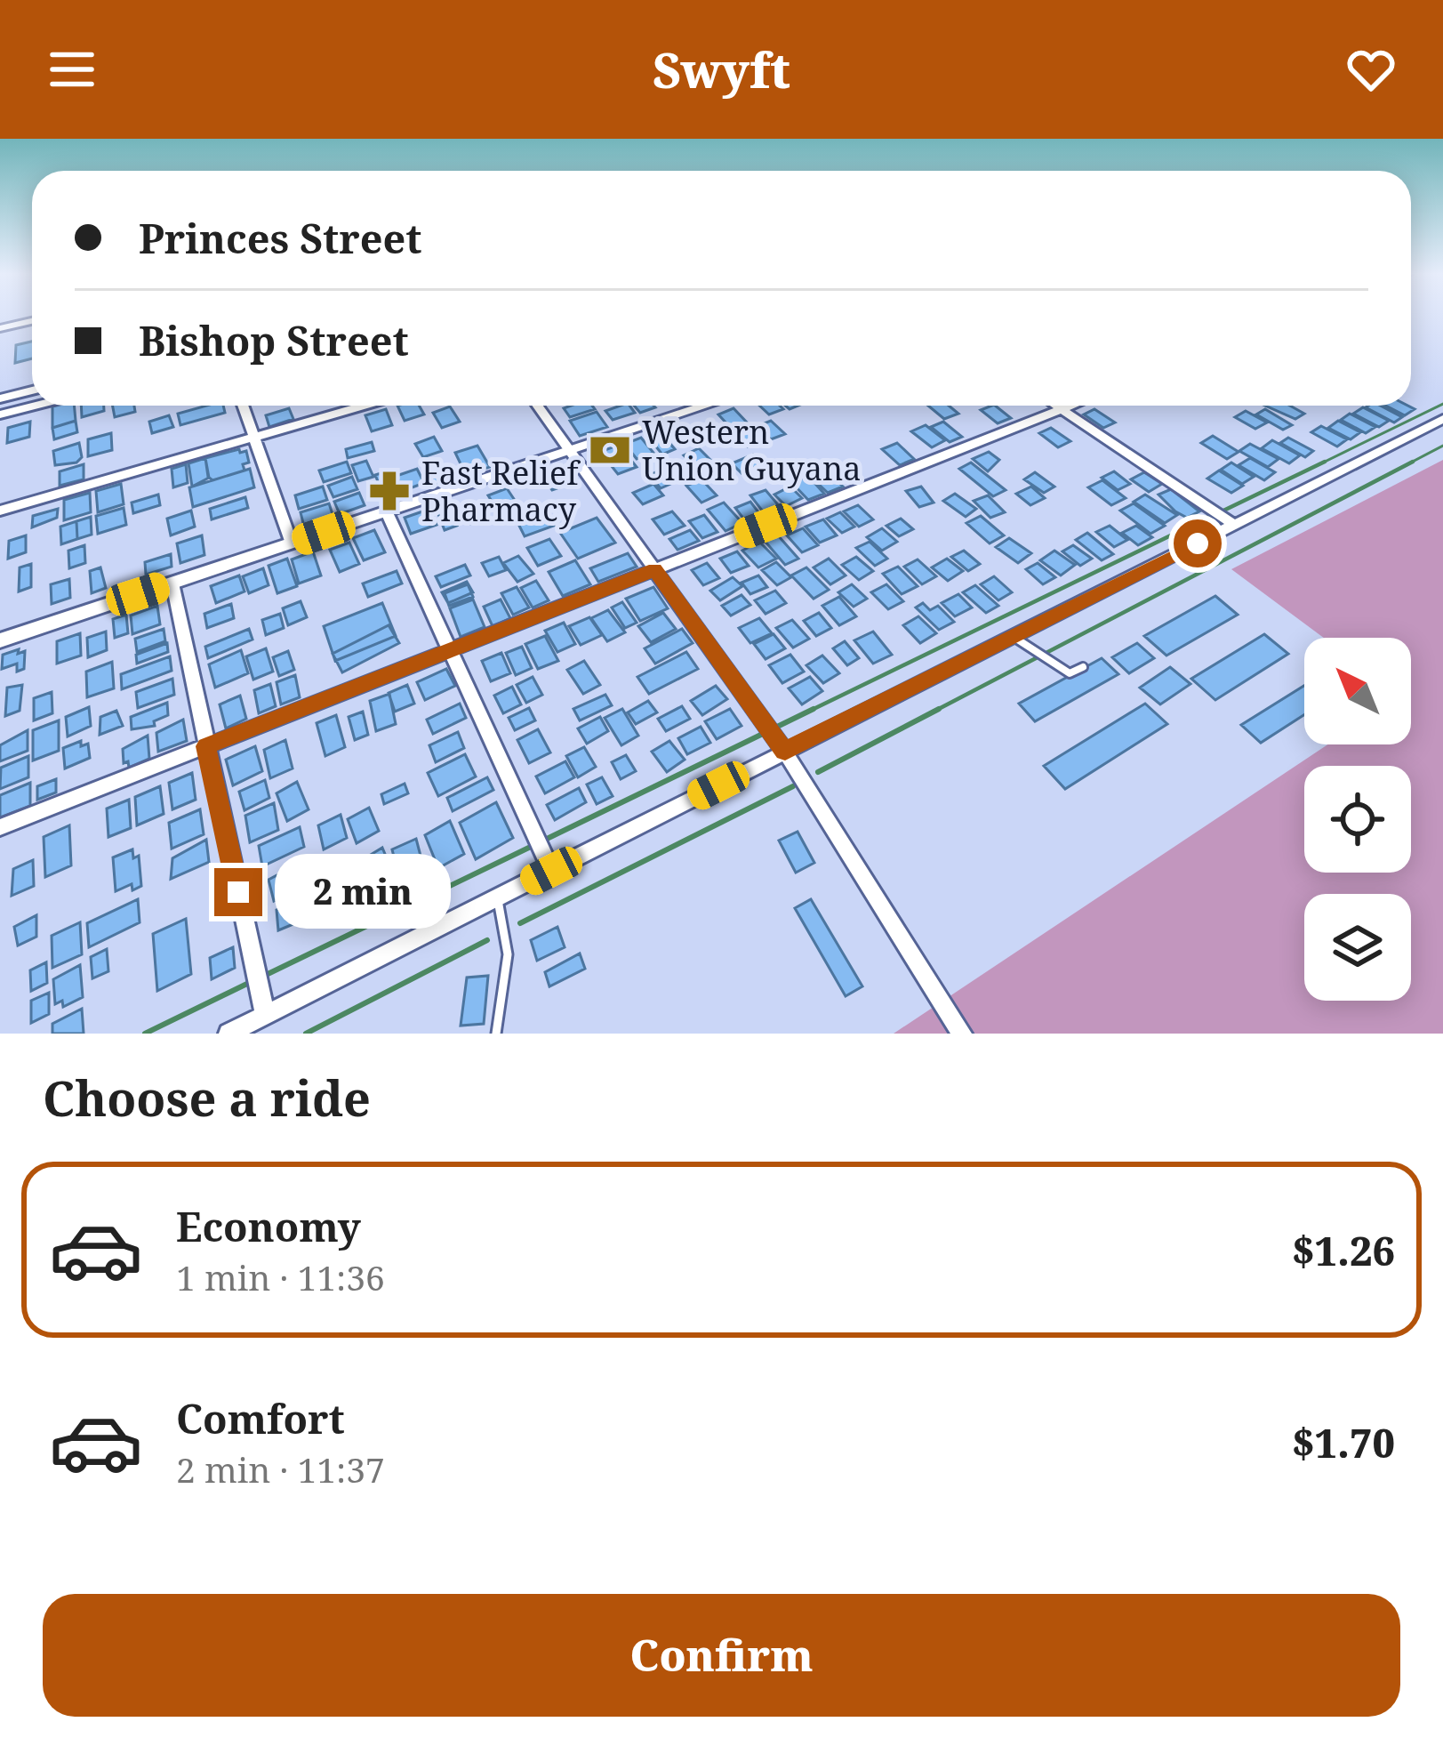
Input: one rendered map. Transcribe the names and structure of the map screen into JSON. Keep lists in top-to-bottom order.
{
  "places": {
    "bank": ["Western Union Guyana"],
    "pharmacy": ["Fast Relief Pharmacy"]
  },
  "north": "top left",
  "page": {
    "header": "Swyft",
    "banner": ["Princes Street", "Bishop Street"],
    "bubble": "2 min",
    "heading": "Choose a ride",
    "list": [
      {
        "name": "Economy",
        "note": "1 min · 11:36",
        "value": "$1.26"
      },
      {
        "name": "Comfort",
        "note": "2 min · 11:37",
        "value": "$1.70"
      }
    ],
    "buttons": "Confirm"
  }
}
